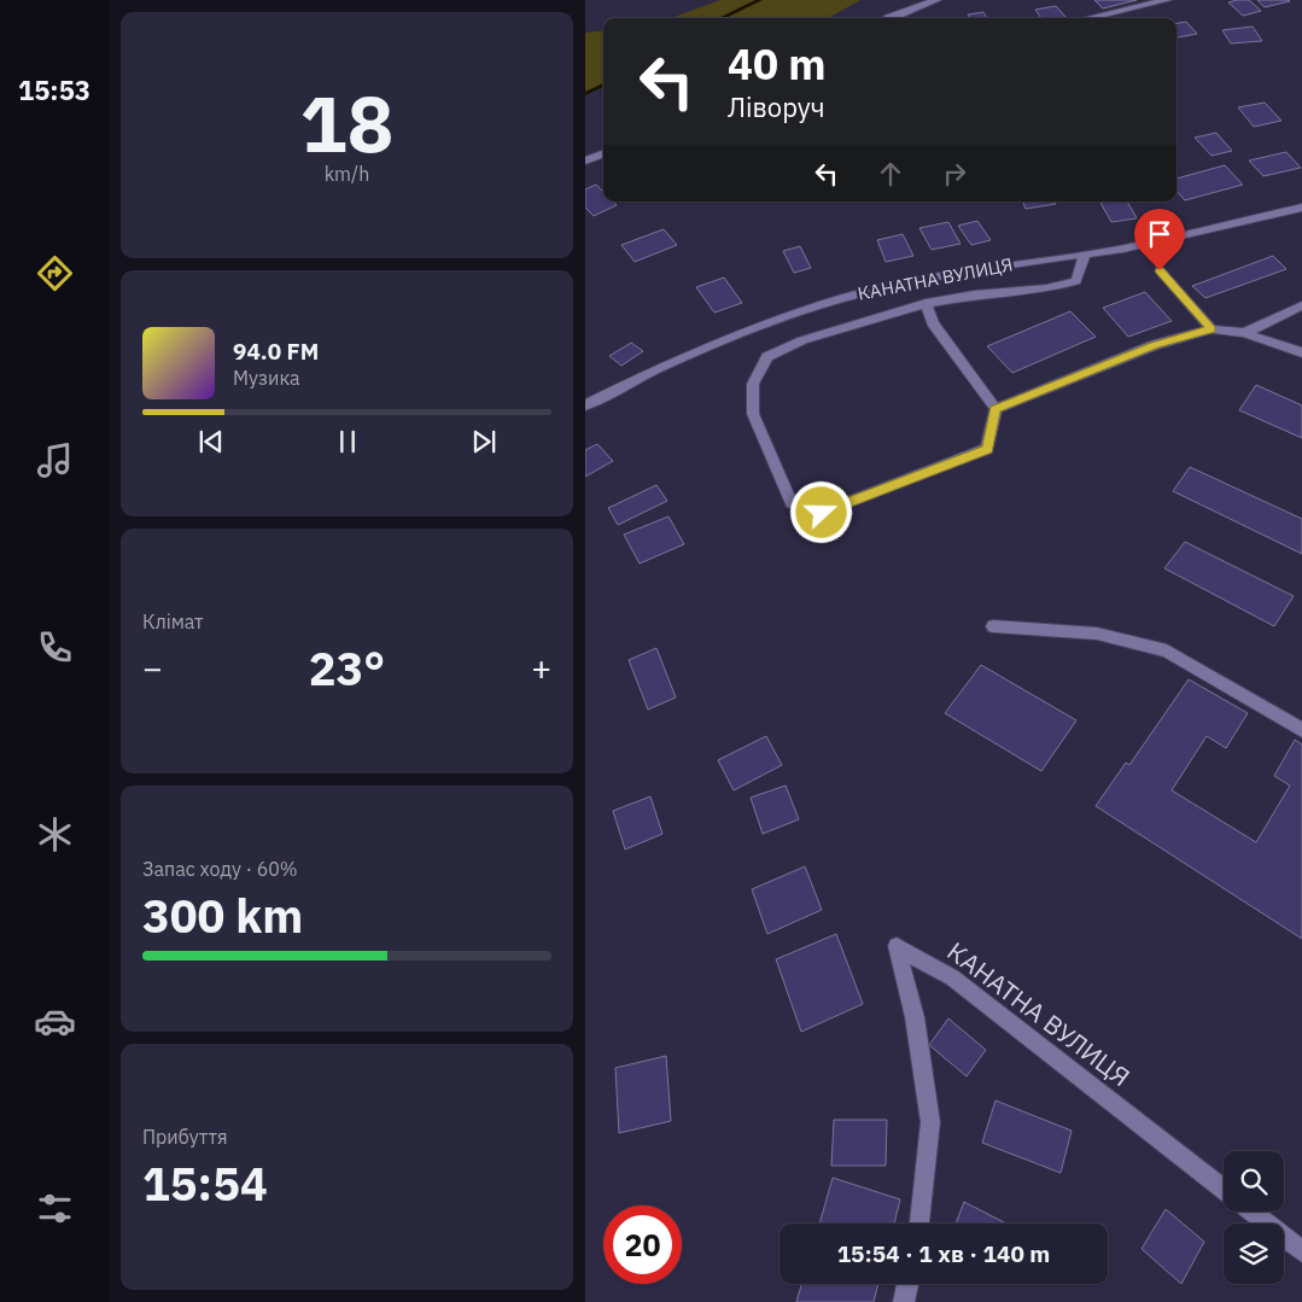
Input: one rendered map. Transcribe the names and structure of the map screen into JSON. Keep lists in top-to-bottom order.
{
  "streets": {
    "street": ["КАНАТНА ВУЛИЦЯ"]
  },
  "page": {
    "tabs": "15:53",
    "tile": [
      ["18", "km/h"],
      "Клімат",
      ["Запас ходу · 60%", "300 km"],
      ["Прибуття", "15:54"]
    ],
    "turn": ["40 m", "Ліворуч"],
    "song": ["94.0 FM", "Музика"],
    "heat": ["−", "23°", "+"],
    "limit": "20",
    "trip": "15:54 · 1 хв · 140 m"
  }
}
